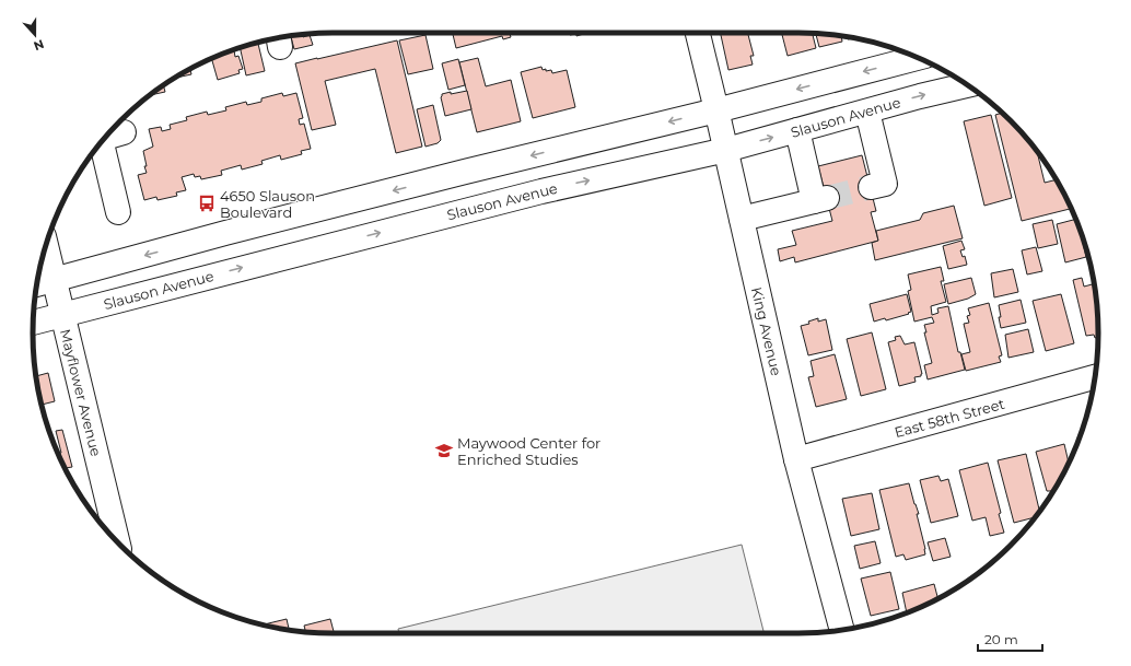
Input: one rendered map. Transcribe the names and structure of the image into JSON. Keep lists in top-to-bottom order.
{
  "streets": {
    "main road": [
      "Slauson Avenue",
      "King Avenue",
      "Mayflower Avenue",
      "East 58th Street"
    ]
  },
  "crossings": [
    ["Slauson Avenue", "King Avenue"],
    ["Slauson Avenue", "Mayflower Avenue"],
    ["King Avenue", "East 58th Street"]
  ],
  "places": {
    "bus stop": ["4650 Slauson Boulevard"],
    "school or university": ["Maywood Center for Enriched Studies"]
  },
  "scale_bar": "20 m",
  "north": "bottom"
}
